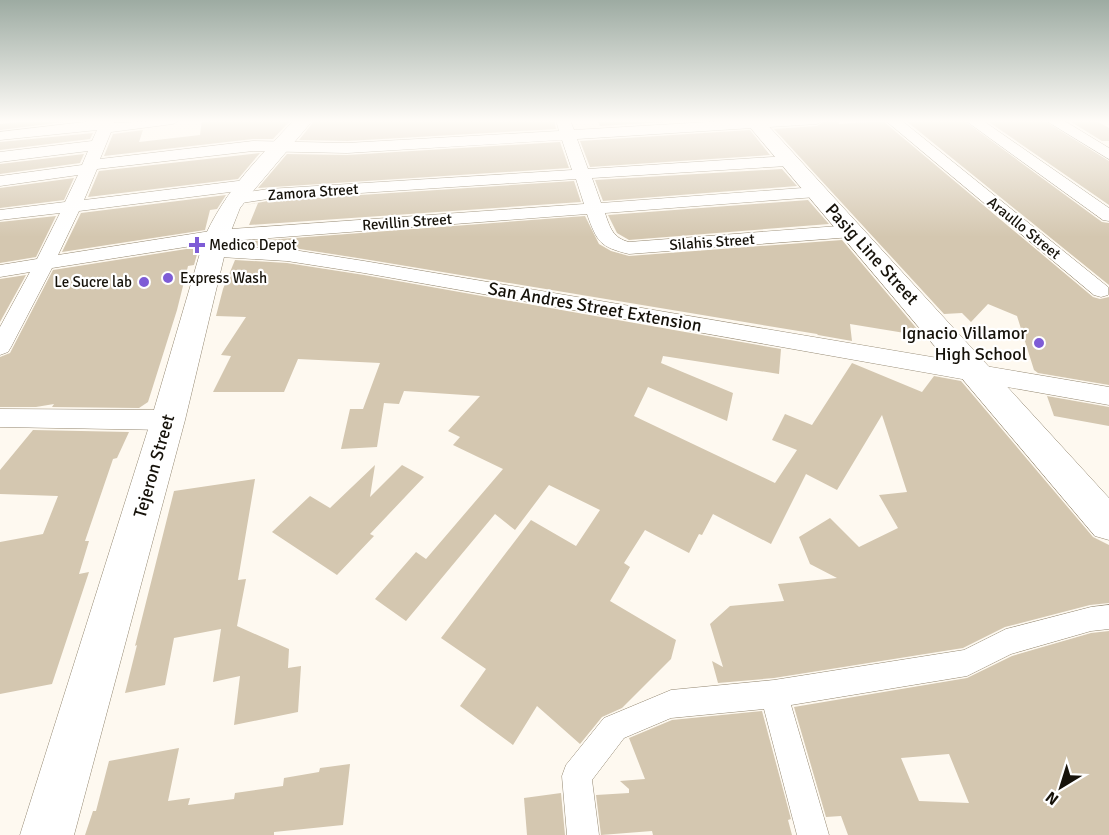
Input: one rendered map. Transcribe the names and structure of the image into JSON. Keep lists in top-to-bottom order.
{
  "streets": {
    "main road": ["Pasig Line Street", "Tejeron Street"],
    "street": [
      "Zamora Street",
      "Revillin Street",
      "Araullo Street",
      "Silahis Street",
      "San Andres Street Extension"
    ]
  },
  "crossings": [
    ["Zamora Street", "Silahis Street"],
    ["Zamora Street", "Pasig Line Street"],
    ["Zamora Street", "Tejeron Street"],
    ["Revillin Street", "Silahis Street"],
    ["Revillin Street", "Pasig Line Street"],
    ["Revillin Street", "San Andres Street Extension"],
    ["Revillin Street", "Tejeron Street"],
    ["Silahis Street", "Pasig Line Street"],
    ["Pasig Line Street", "San Andres Street Extension"],
    ["San Andres Street Extension", "Tejeron Street"]
  ],
  "places": {
    "health": ["Medico Depot"],
    "other": ["Express Wash", "Le Sucre lab", "Ignacio Villamor High School"]
  },
  "north": "bottom left"
}
